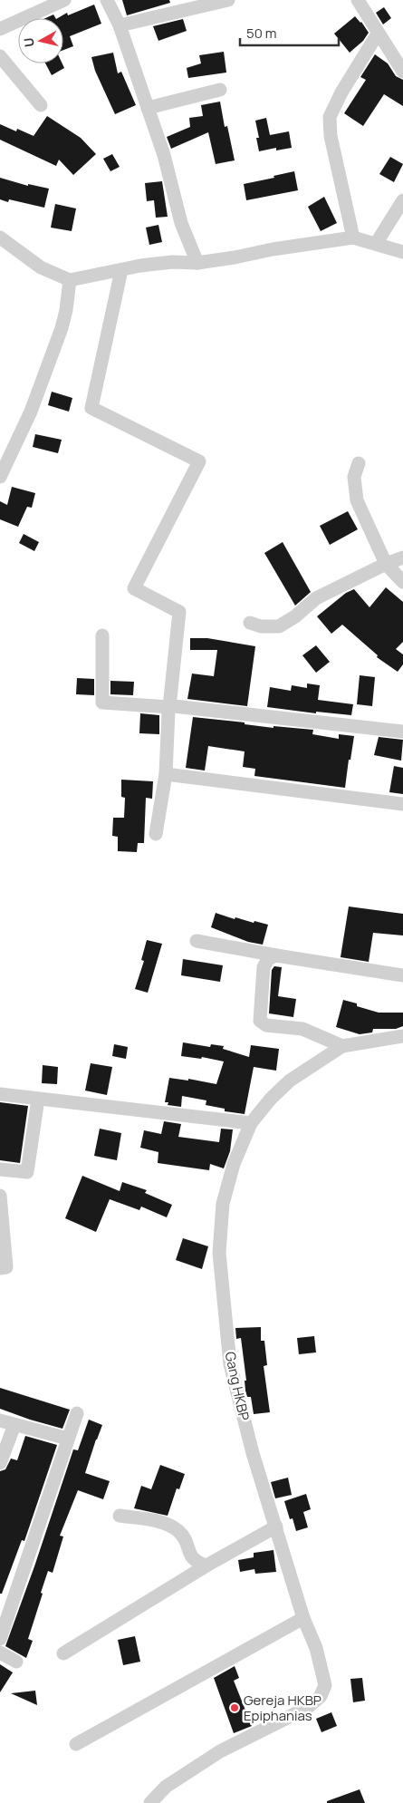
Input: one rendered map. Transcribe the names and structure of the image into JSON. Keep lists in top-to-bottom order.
{
  "streets": {
    "street": ["Gang HKBP"]
  },
  "places": ["Gereja HKBP Epiphanias"],
  "scale_bar": "50 m",
  "north": "left"
}
